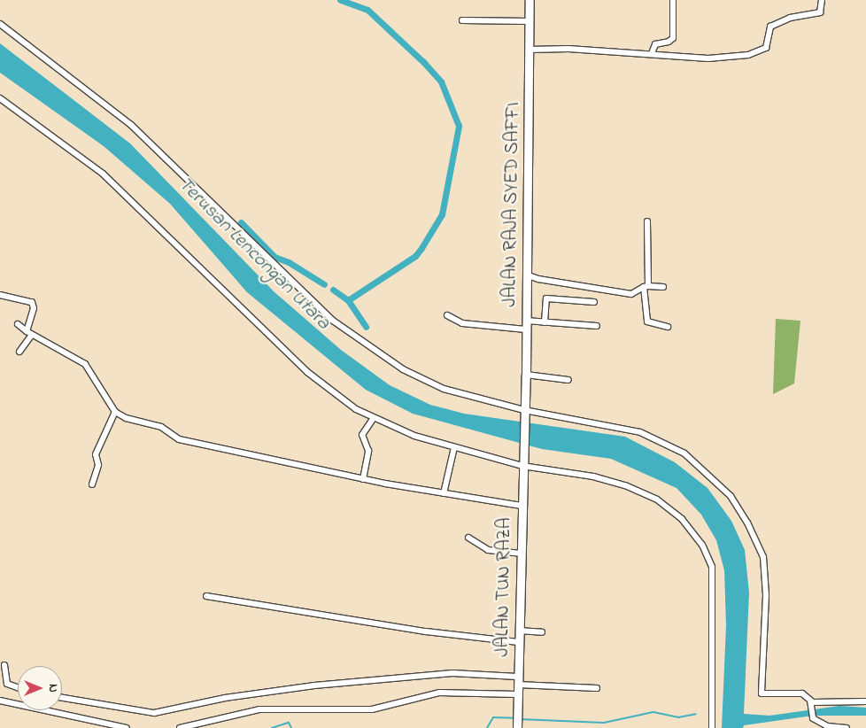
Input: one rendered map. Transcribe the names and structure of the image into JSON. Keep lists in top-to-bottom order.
{
  "streets": {
    "main road": ["JALAN RAJA SYED SAFFI", "JALAN TUN RAZA"]
  },
  "crossings": [
    ["JALAN RAJA SYED SAFFI", "JALAN TUN RAZA"]
  ],
  "water": ["Terusan Lencongan Utara"],
  "north": "right"
}
